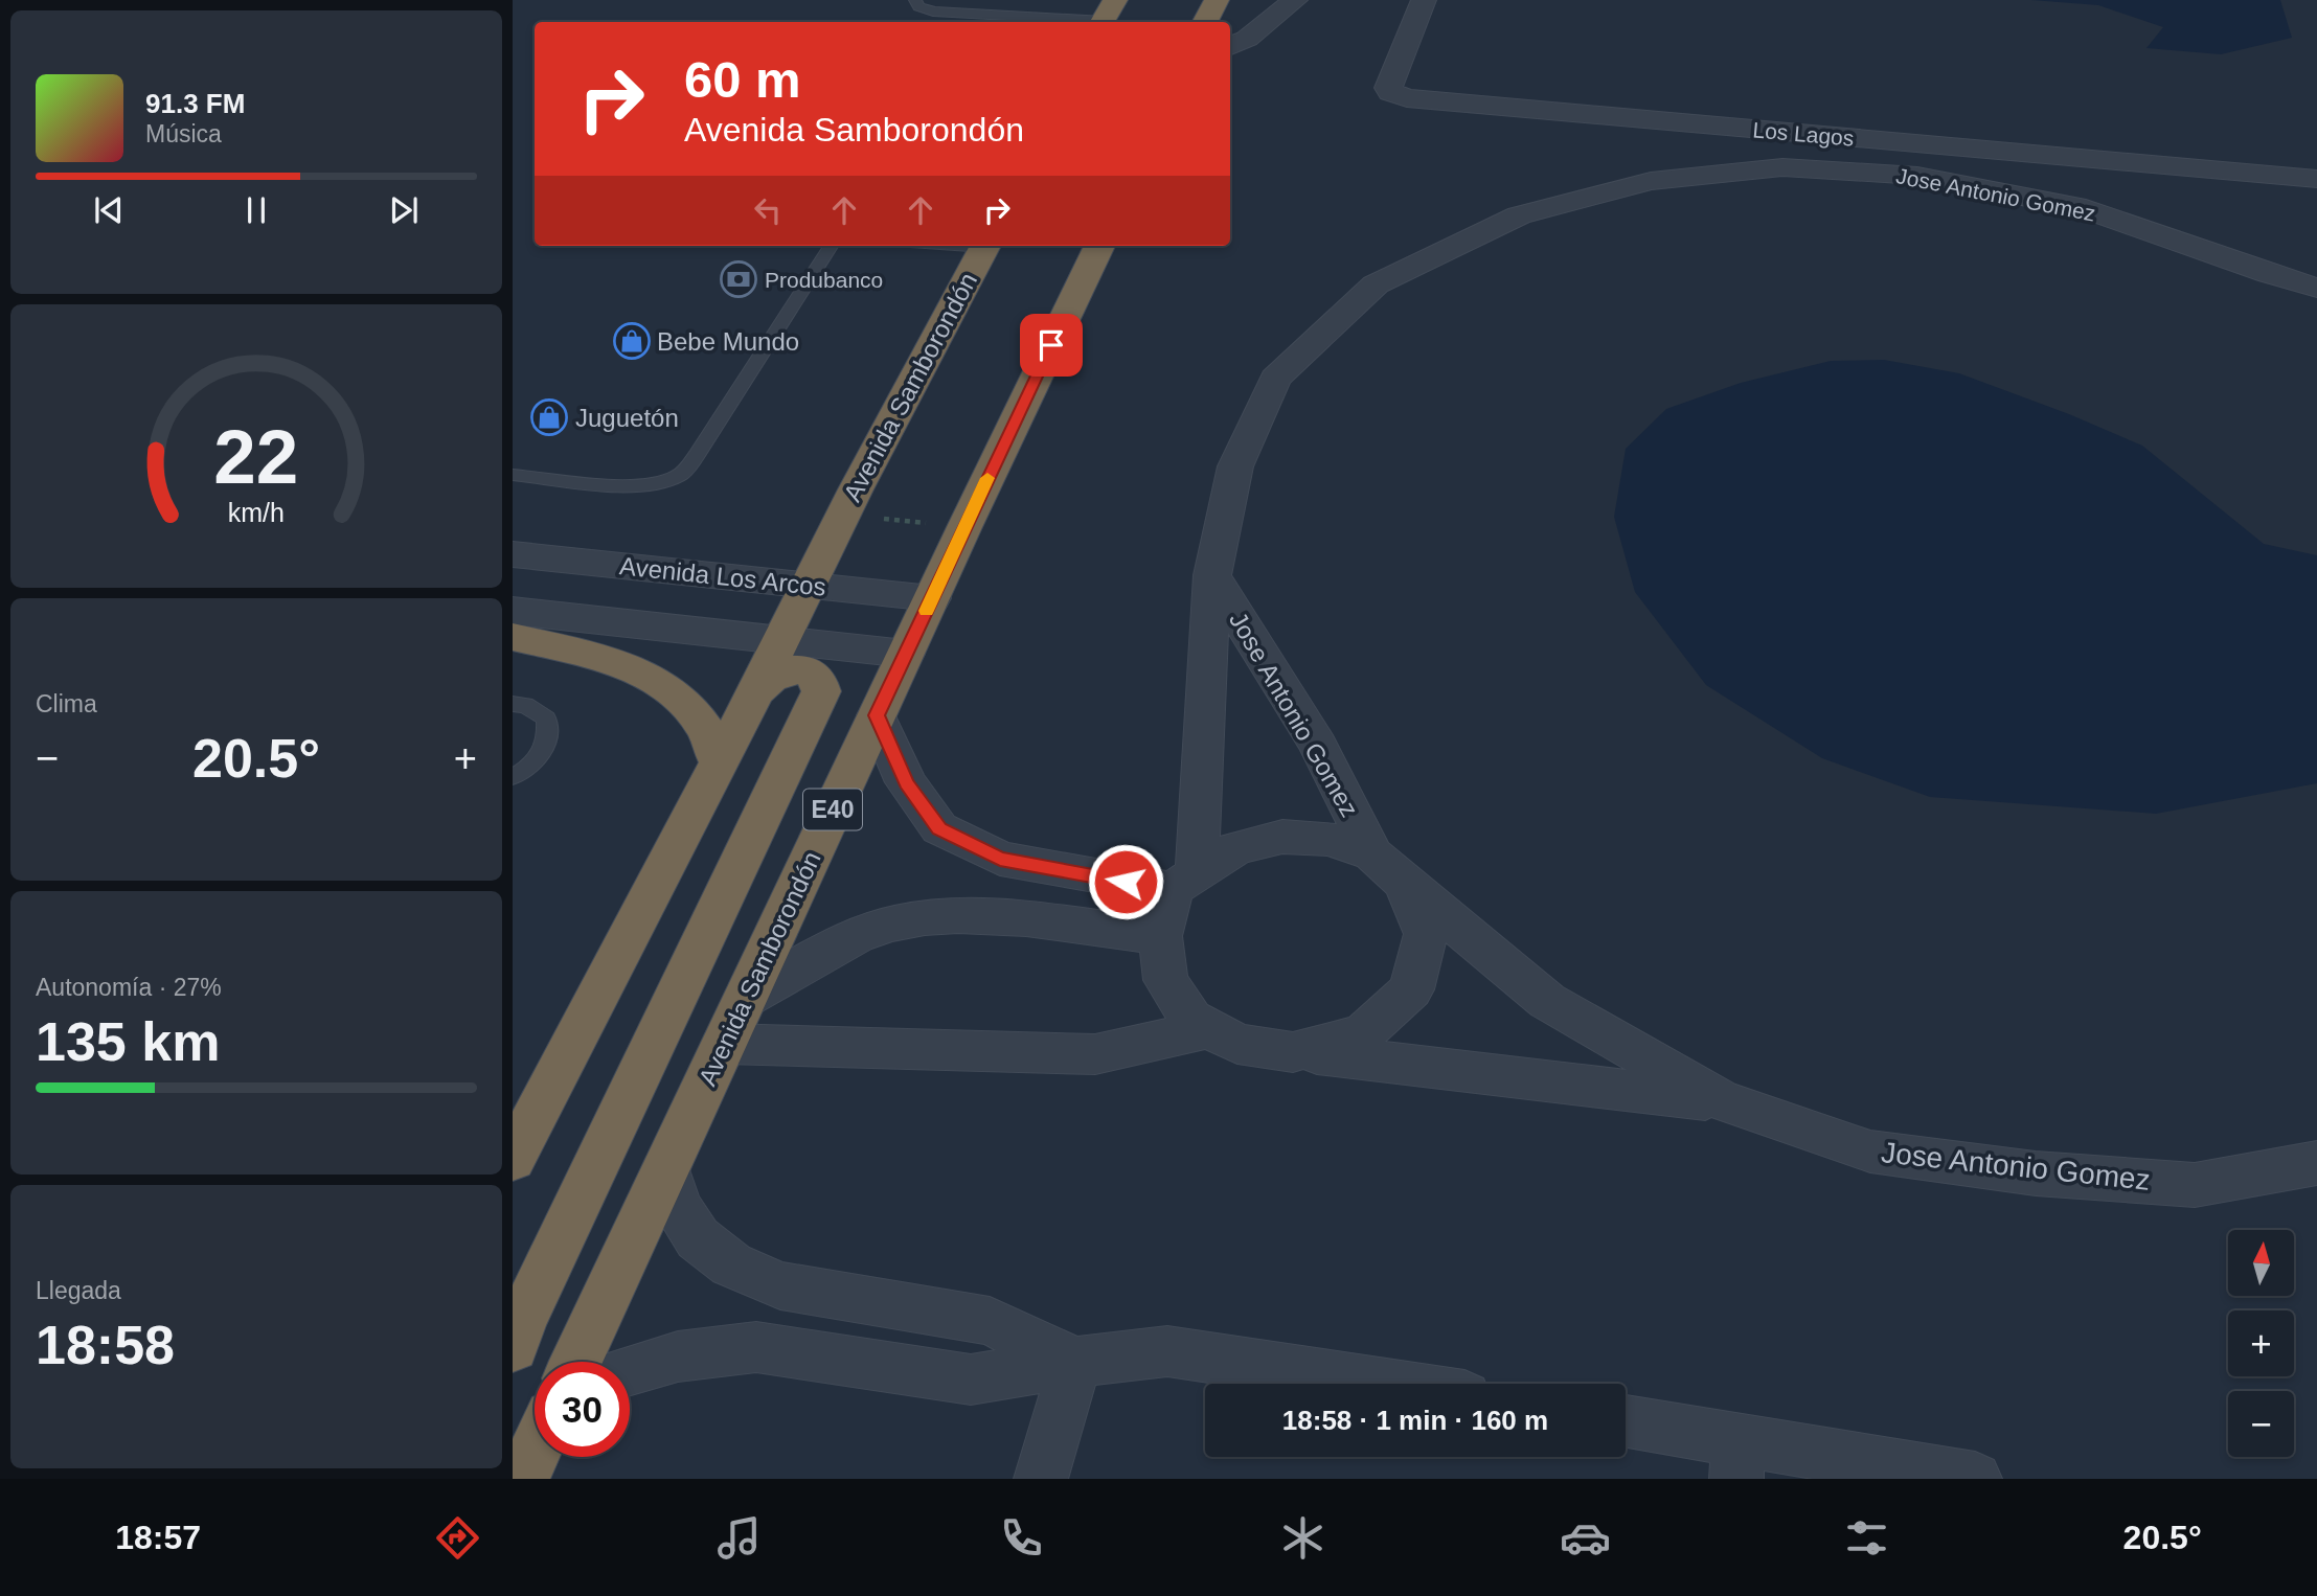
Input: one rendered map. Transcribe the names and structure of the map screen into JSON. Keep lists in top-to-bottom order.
{
  "streets": {
    "highway": ["Avenida Samborondón", "E40"],
    "street": ["Los Lagos", "Jose Antonio Gomez", "Avenida Los Arcos"]
  },
  "crossings": [
    ["Avenida Samborondón", "Avenida Los Arcos"]
  ],
  "places": {
    "bank": ["Produbanco"],
    "shop": ["Bebe Mundo", "Juguetón"]
  },
  "north": "top",
  "page": {
    "turn": ["60 m", "Avenida Samborondón"],
    "song": ["91.3 FM", "Música"],
    "tile": [
      "Clima",
      ["Autonomía · 27%", "135 km"],
      ["Llegada", "18:58"]
    ],
    "heat": ["−", "20.5°", "+"],
    "map_buttons": ["+", "−"],
    "limit": "30",
    "trip": "18:58 · 1 min · 160 m",
    "tabs": ["18:57", "20.5°"],
    "gauge": ["22", "km/h"]
  }
}
